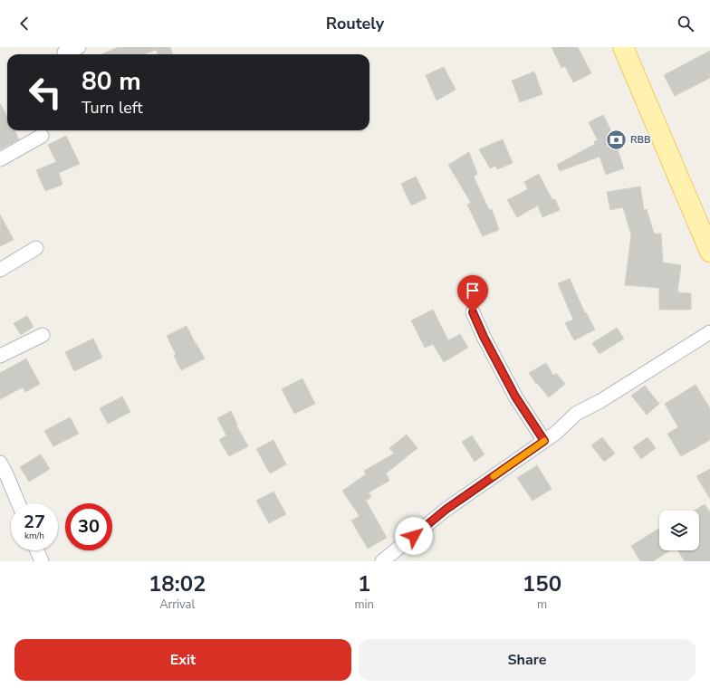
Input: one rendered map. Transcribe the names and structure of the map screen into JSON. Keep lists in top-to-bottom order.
{
  "places": {
    "bank": ["RBB"]
  },
  "page": {
    "header": "Routely",
    "turn": ["80 m", "Turn left"],
    "speed": "27 km/h",
    "limit": "30",
    "eta": [
      "18:02",
      "Arrival",
      "1",
      "min",
      "150",
      "m"
    ],
    "buttons": ["Exit", "Share"]
  }
}
